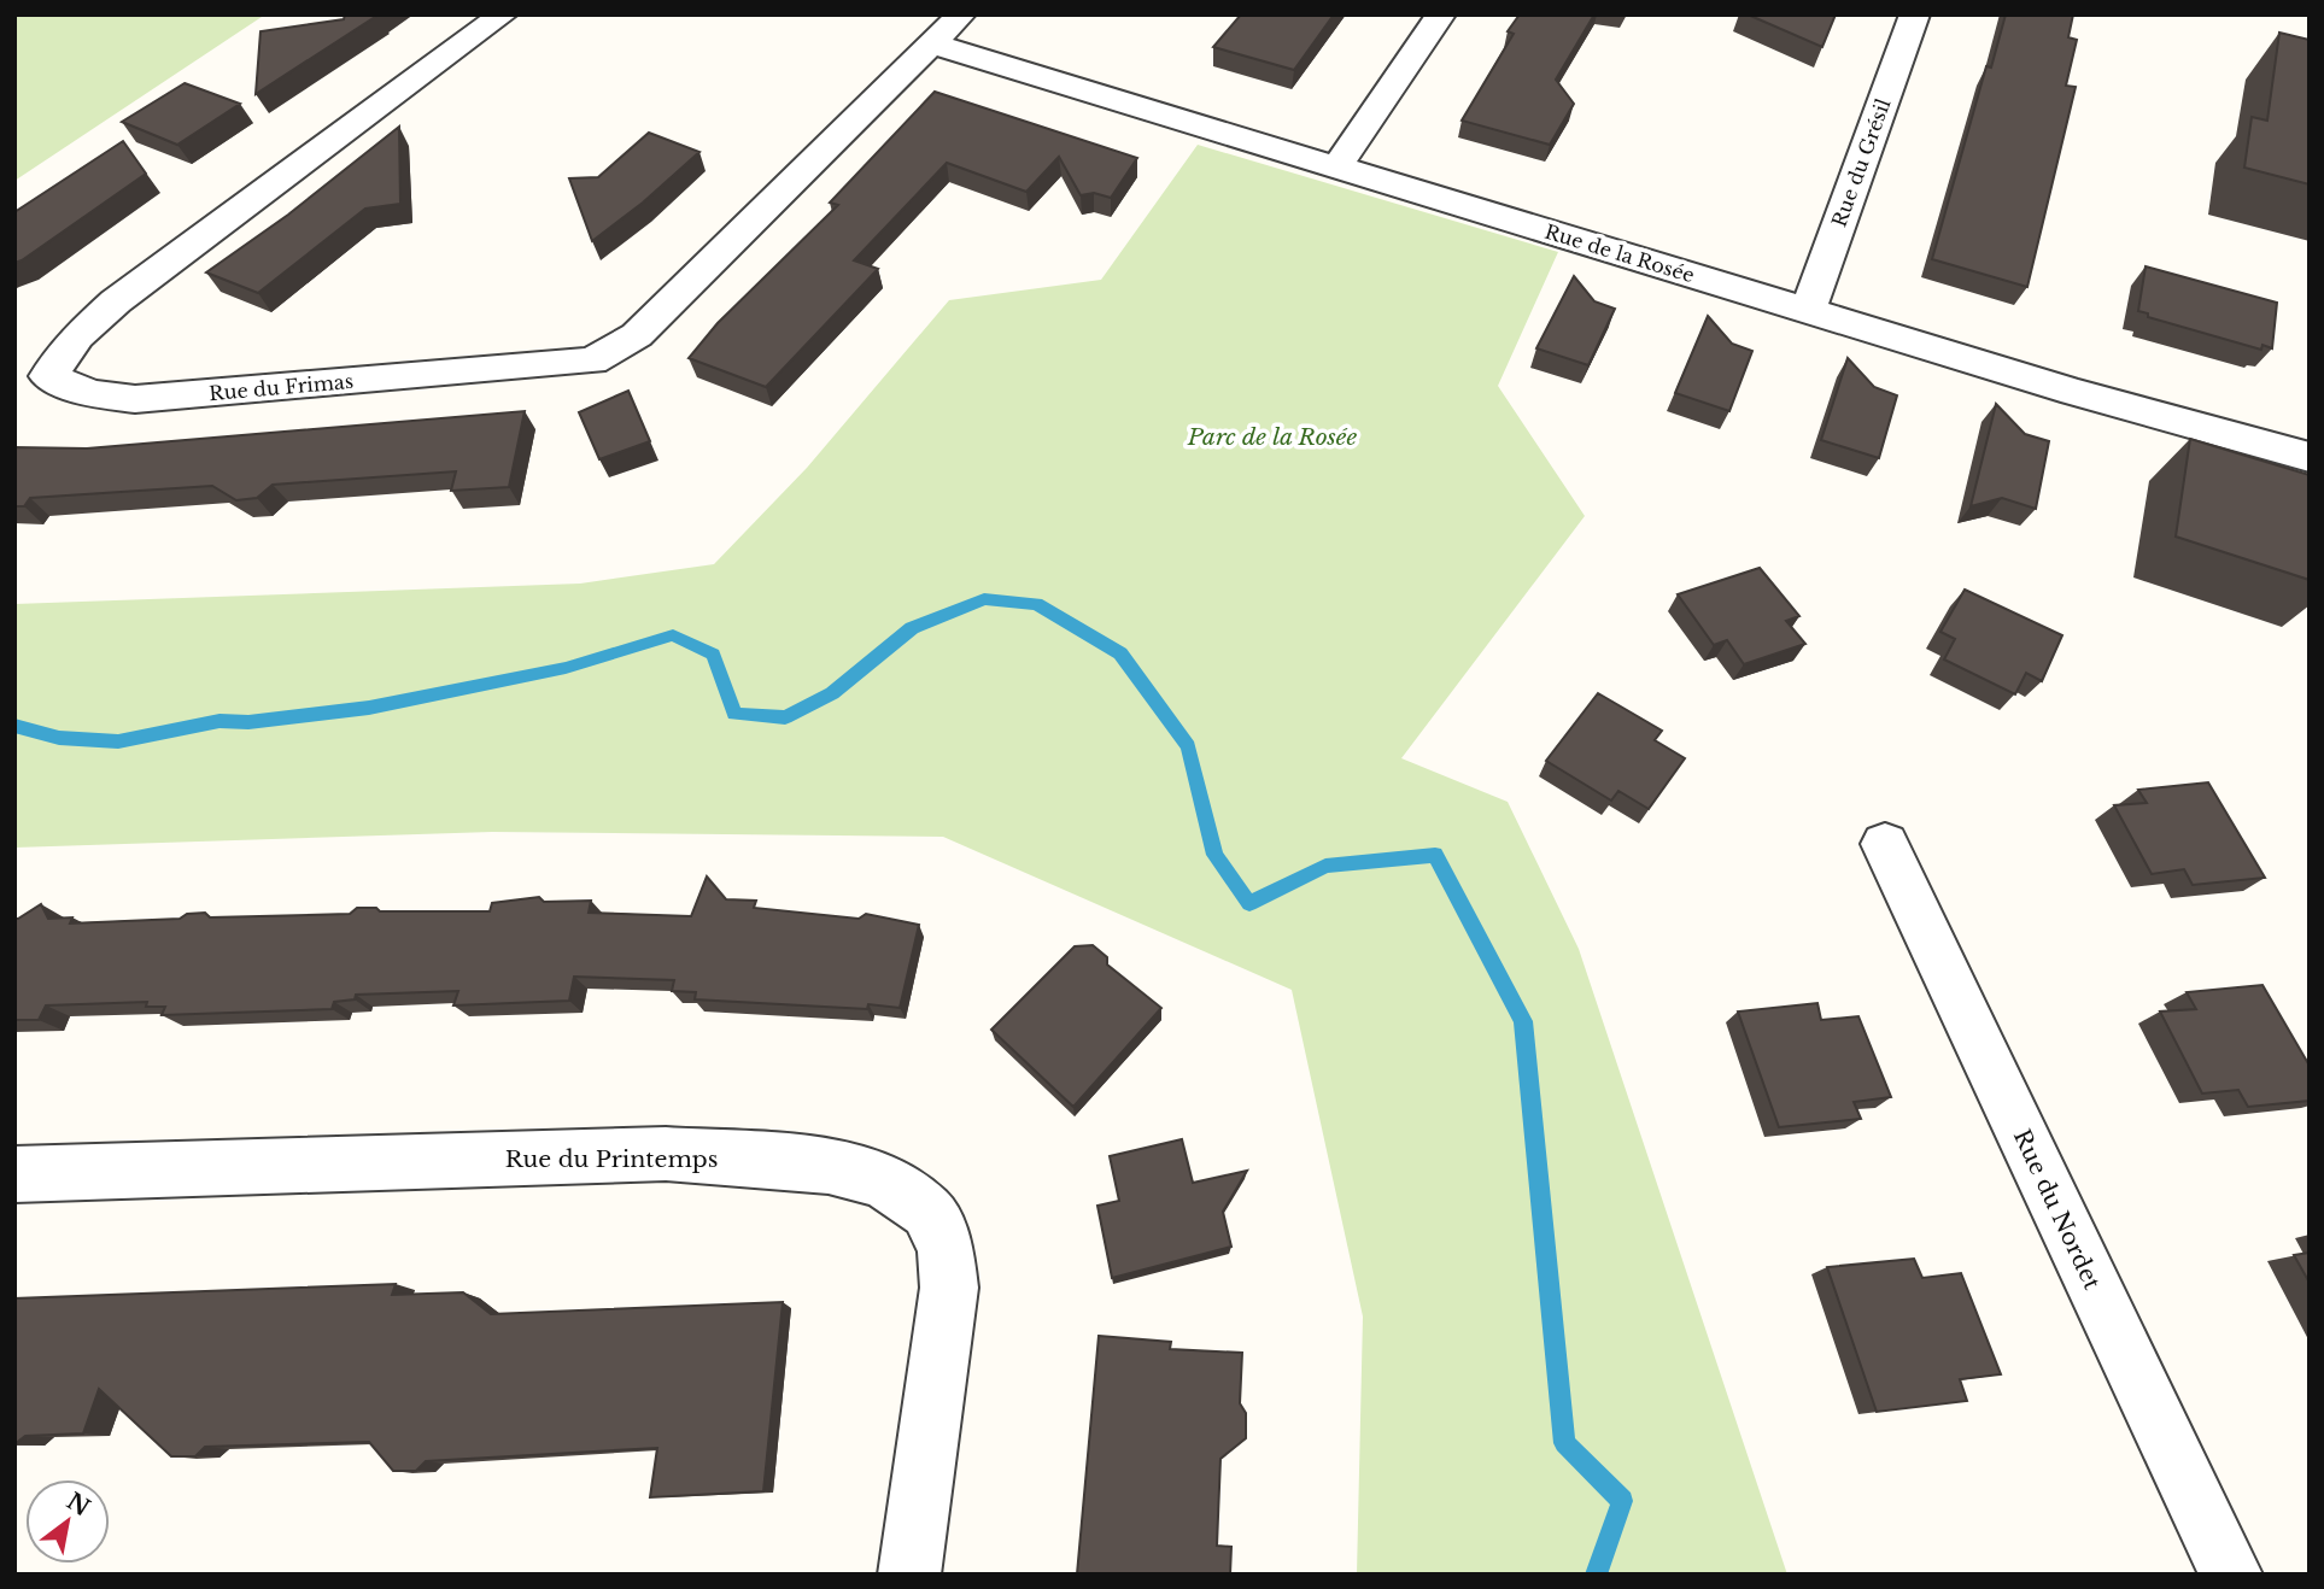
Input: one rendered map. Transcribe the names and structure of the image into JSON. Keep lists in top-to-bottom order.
{
  "streets": {
    "street": [
      "Rue du Grésil",
      "Rue de la Rosée",
      "Rue du Frimas",
      "Rue du Printemps",
      "Rue du Nordet"
    ]
  },
  "crossings": [
    ["Rue du Grésil", "Rue de la Rosée"],
    ["Rue de la Rosée", "Rue du Frimas"]
  ],
  "parks": ["Parc de la Rosée"],
  "north": "top right"
}
